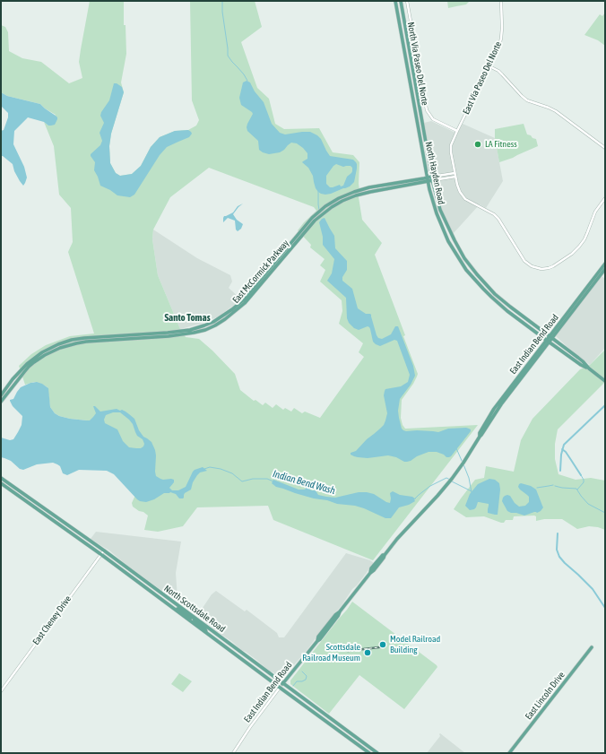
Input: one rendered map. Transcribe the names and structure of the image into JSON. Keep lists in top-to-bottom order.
{
  "streets": {
    "main road": [
      "North Hayden Road",
      "East McCormick Parkway",
      "East Indian Bend Road",
      "North Scottsdale Road",
      "East Lincoln Drive"
    ],
    "street": ["North Via Paseo Del Norte", "East Via Paseo Del Norte", "East Cheney Drive"]
  },
  "crossings": [
    ["North Via Paseo Del Norte", "East Via Paseo Del Norte"],
    ["East Via Paseo Del Norte", "East McCormick Parkway"],
    ["North Hayden Road", "East McCormick Parkway"],
    ["North Hayden Road", "East Indian Bend Road"],
    ["East Indian Bend Road", "North Scottsdale Road"],
    ["North Scottsdale Road", "East Cheney Drive"]
  ],
  "districts": ["Santo Tomas"],
  "water": ["Indian Bend Wash"],
  "places": ["LA Fitness", "Model Railroad Building", "Scottsdale Railroad Museum"]
}
